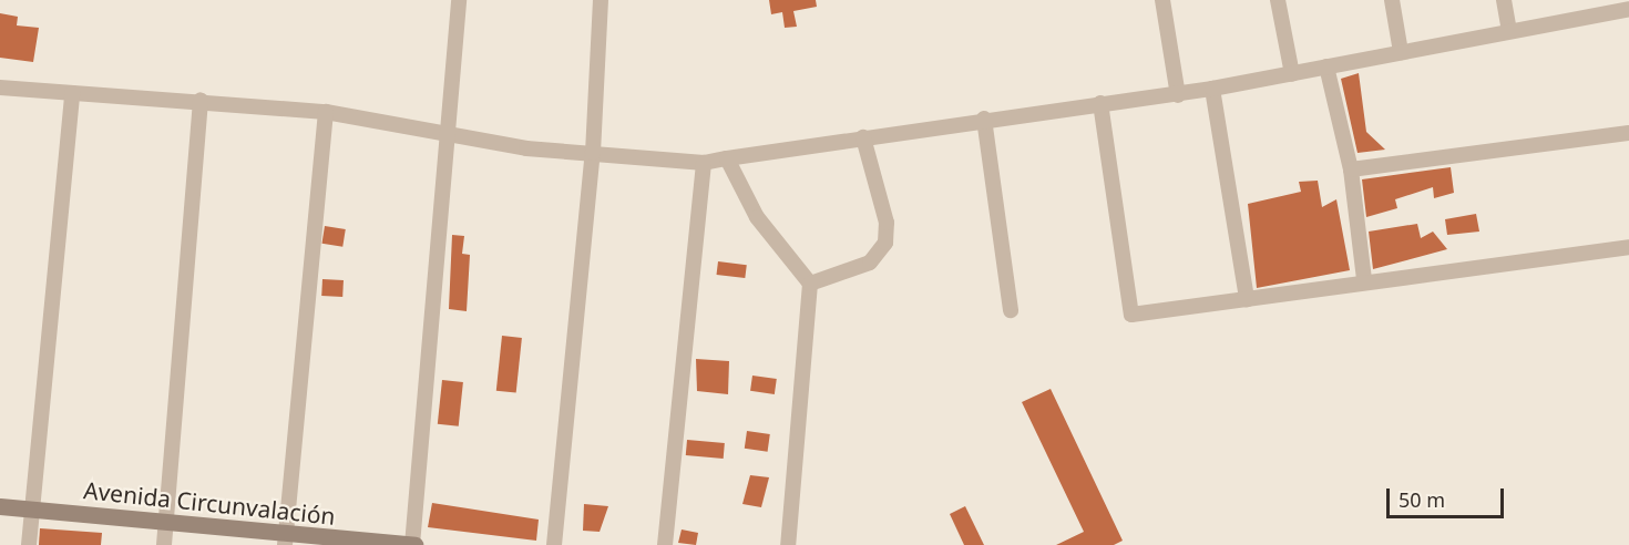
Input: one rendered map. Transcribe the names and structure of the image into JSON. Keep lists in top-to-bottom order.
{
  "streets": {
    "street": ["Avenida Circunvalación"]
  },
  "scale_bar": "50 m"
}
